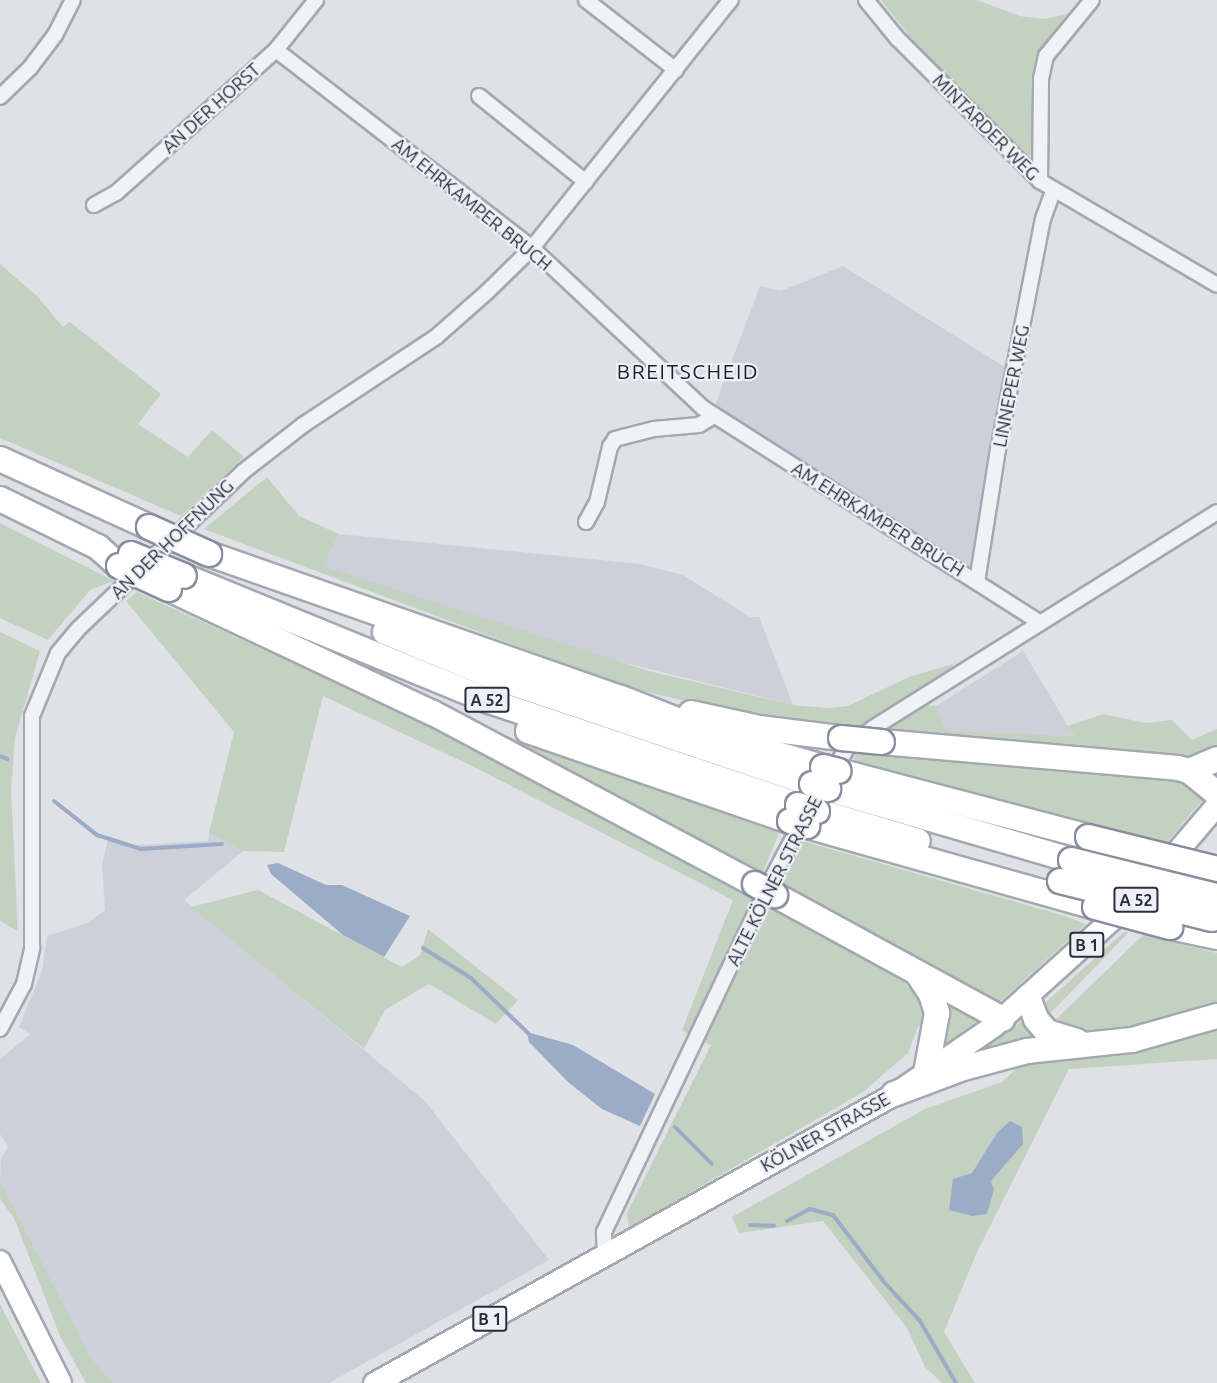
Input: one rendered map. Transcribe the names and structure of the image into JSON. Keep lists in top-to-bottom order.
{
  "streets": {
    "highway": ["A 52"],
    "main road": ["B 1", "KÖLNER STRASSE"],
    "street": [
      "AN DER HORST",
      "MINTARDER WEG",
      "AM EHRKAMPER BRUCH",
      "LINNEPER WEG",
      "AN DER HOFFNUNG",
      "ALTE KÖLNER STRASSE"
    ]
  },
  "crossings": [
    ["AN DER HORST", "AM EHRKAMPER BRUCH"],
    ["MINTARDER WEG", "LINNEPER WEG"],
    ["AM EHRKAMPER BRUCH", "LINNEPER WEG"],
    ["AM EHRKAMPER BRUCH", "AN DER HOFFNUNG"],
    ["AM EHRKAMPER BRUCH", "ALTE KÖLNER STRASSE"],
    ["ALTE KÖLNER STRASSE", "KÖLNER STRASSE"]
  ],
  "districts": ["BREITSCHEID"]
}
